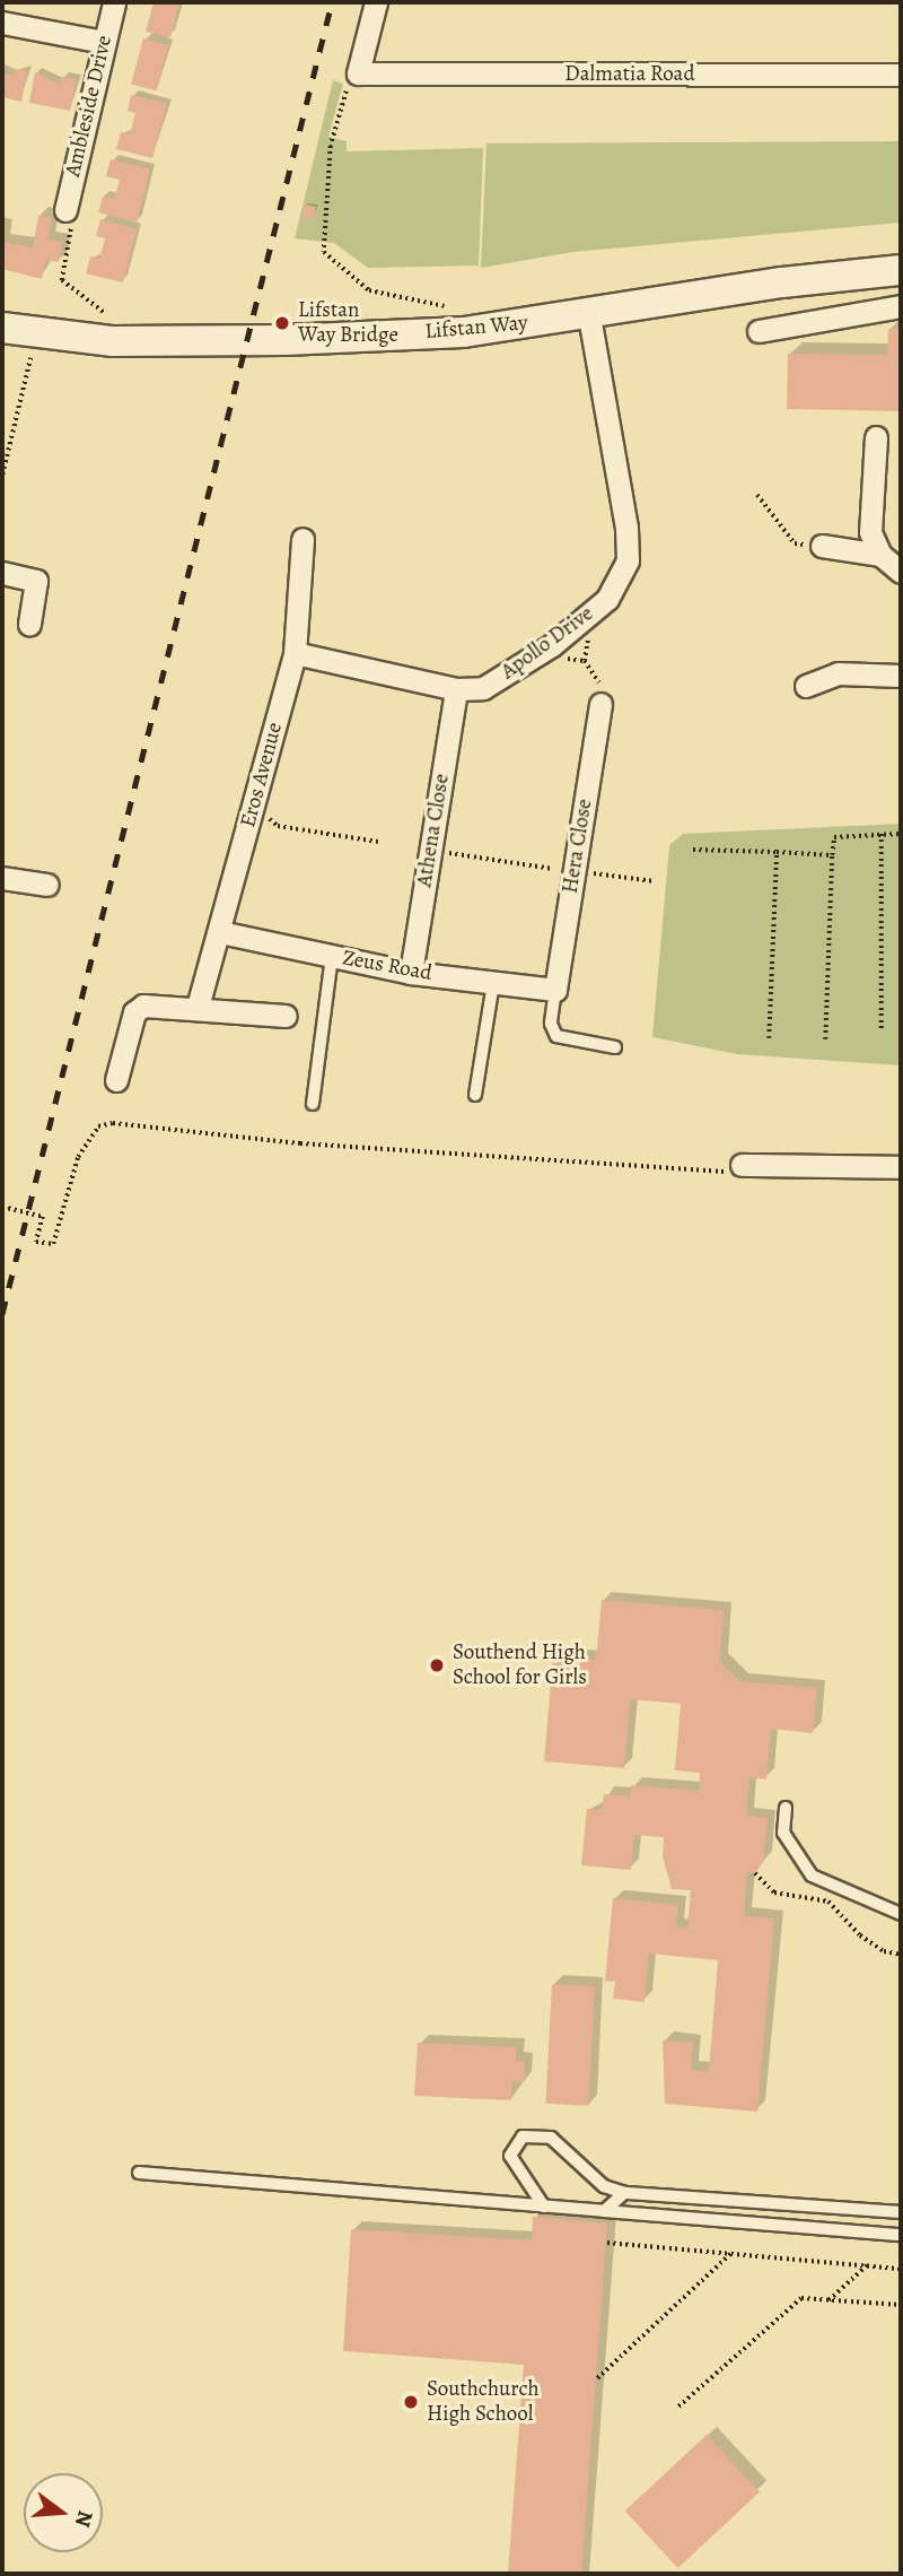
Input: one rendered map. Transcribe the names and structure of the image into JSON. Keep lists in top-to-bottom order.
{
  "streets": {
    "street": [
      "Dalmatia Road",
      "Ambleside Drive",
      "Lifstan Way",
      "Apollo Drive",
      "Eros Avenue",
      "Athena Close",
      "Hera Close",
      "Zeus Road"
    ]
  },
  "crossings": [
    ["Lifstan Way", "Apollo Drive"],
    ["Apollo Drive", "Eros Avenue"],
    ["Apollo Drive", "Athena Close"],
    ["Eros Avenue", "Zeus Road"],
    ["Athena Close", "Zeus Road"],
    ["Hera Close", "Zeus Road"]
  ],
  "places": ["Lifstan Way Bridge", "Southend High School for Girls", "Southchurch High School"],
  "north": "right"
}
